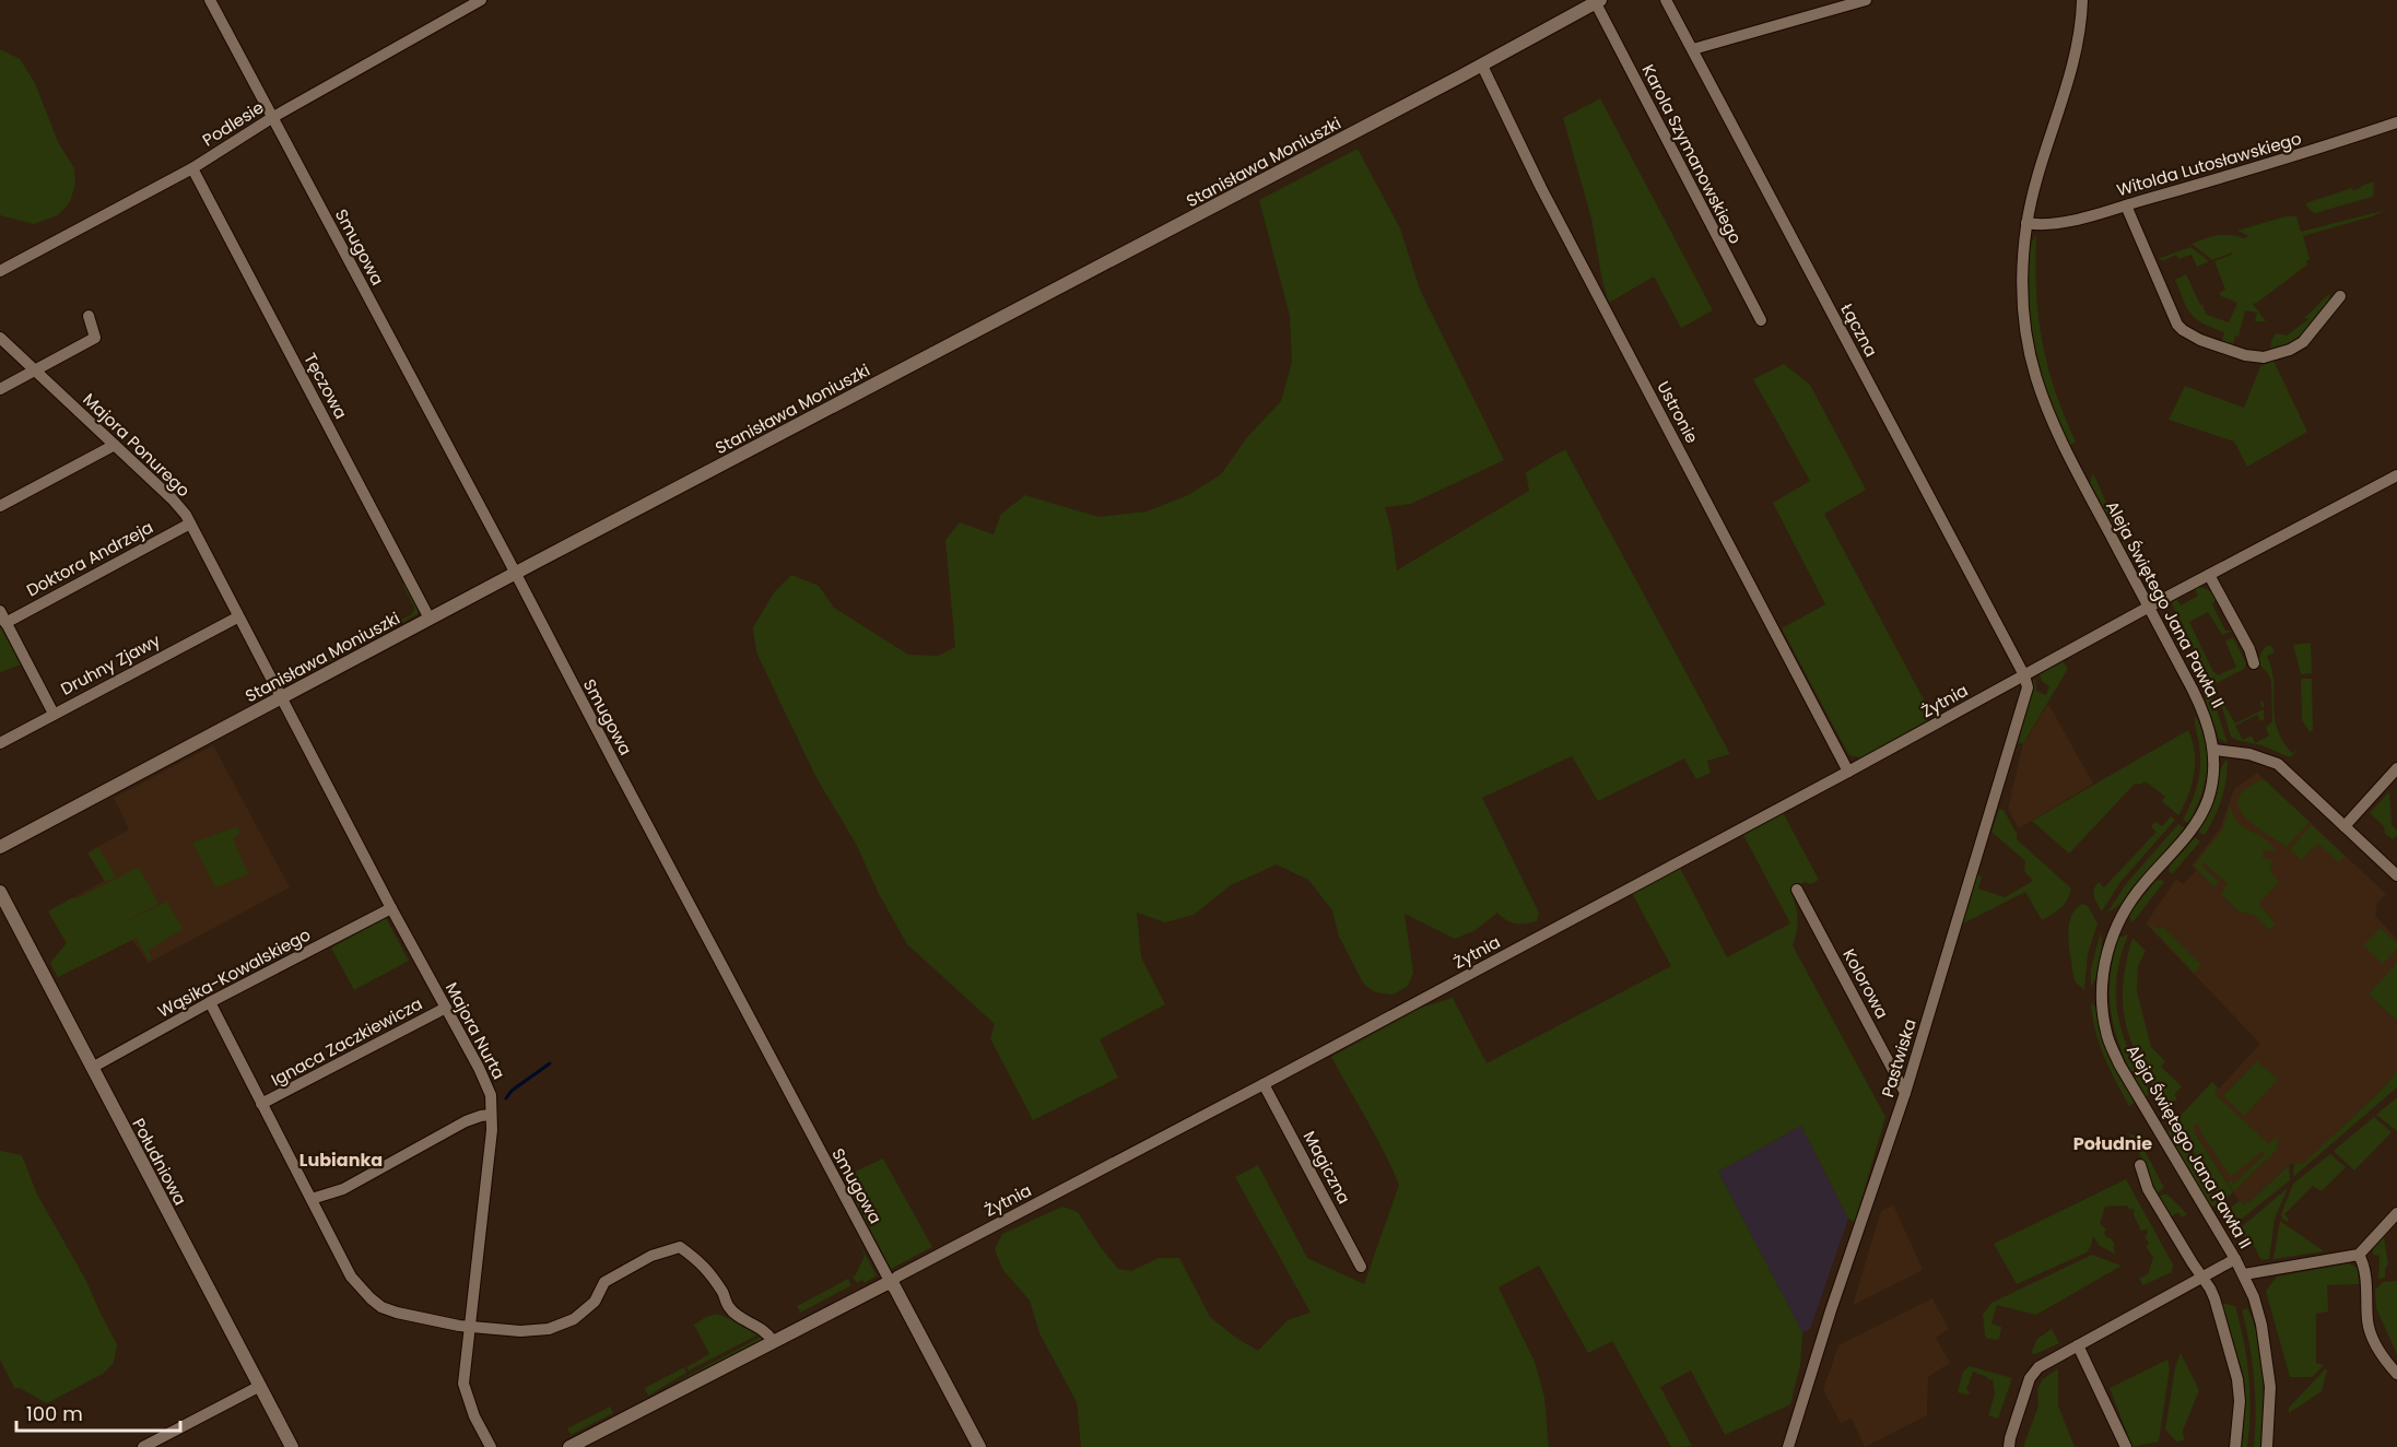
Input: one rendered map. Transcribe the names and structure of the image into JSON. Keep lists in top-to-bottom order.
{
  "streets": {
    "street": [
      "Podlesie",
      "Karola Szymanowskiego",
      "Stanisława Moniuszki",
      "Witolda Lutosławskiego",
      "Smugowa",
      "Łączna",
      "Tęczowa",
      "Ustronie",
      "Majora Ponurego",
      "Doktora Andrzeja",
      "Aleja Świętego Jana Pawła II",
      "Druhny Zjawy",
      "Żytnia",
      "Wąsika-Kowalskiego",
      "Kolorowa",
      "Majora Nurta",
      "Ignaca Zaczkiewicza",
      "Pastwiska",
      "Południowa",
      "Magiczna"
    ]
  },
  "crossings": [
    ["Podlesie", "Smugowa"],
    ["Podlesie", "Tęczowa"],
    ["Karola Szymanowskiego", "Stanisława Moniuszki"],
    ["Stanisława Moniuszki", "Smugowa"],
    ["Stanisława Moniuszki", "Tęczowa"],
    ["Stanisława Moniuszki", "Ustronie"],
    ["Stanisława Moniuszki", "Majora Ponurego"],
    ["Stanisława Moniuszki", "Majora Nurta"],
    ["Witolda Lutosławskiego", "Aleja Świętego Jana Pawła II"],
    ["Smugowa", "Żytnia"],
    ["Łączna", "Żytnia"],
    ["Łączna", "Pastwiska"],
    ["Ustronie", "Żytnia"],
    ["Majora Ponurego", "Doktora Andrzeja"],
    ["Majora Ponurego", "Druhny Zjawy"],
    ["Majora Ponurego", "Majora Nurta"],
    ["Aleja Świętego Jana Pawła II", "Żytnia"],
    ["Żytnia", "Pastwiska"],
    ["Żytnia", "Magiczna"],
    ["Wąsika-Kowalskiego", "Majora Nurta"],
    ["Wąsika-Kowalskiego", "Południowa"],
    ["Kolorowa", "Pastwiska"],
    ["Majora Nurta", "Ignaca Zaczkiewicza"]
  ],
  "districts": ["Południe", "Lubianka"],
  "scale_bar": "100 m"
}
